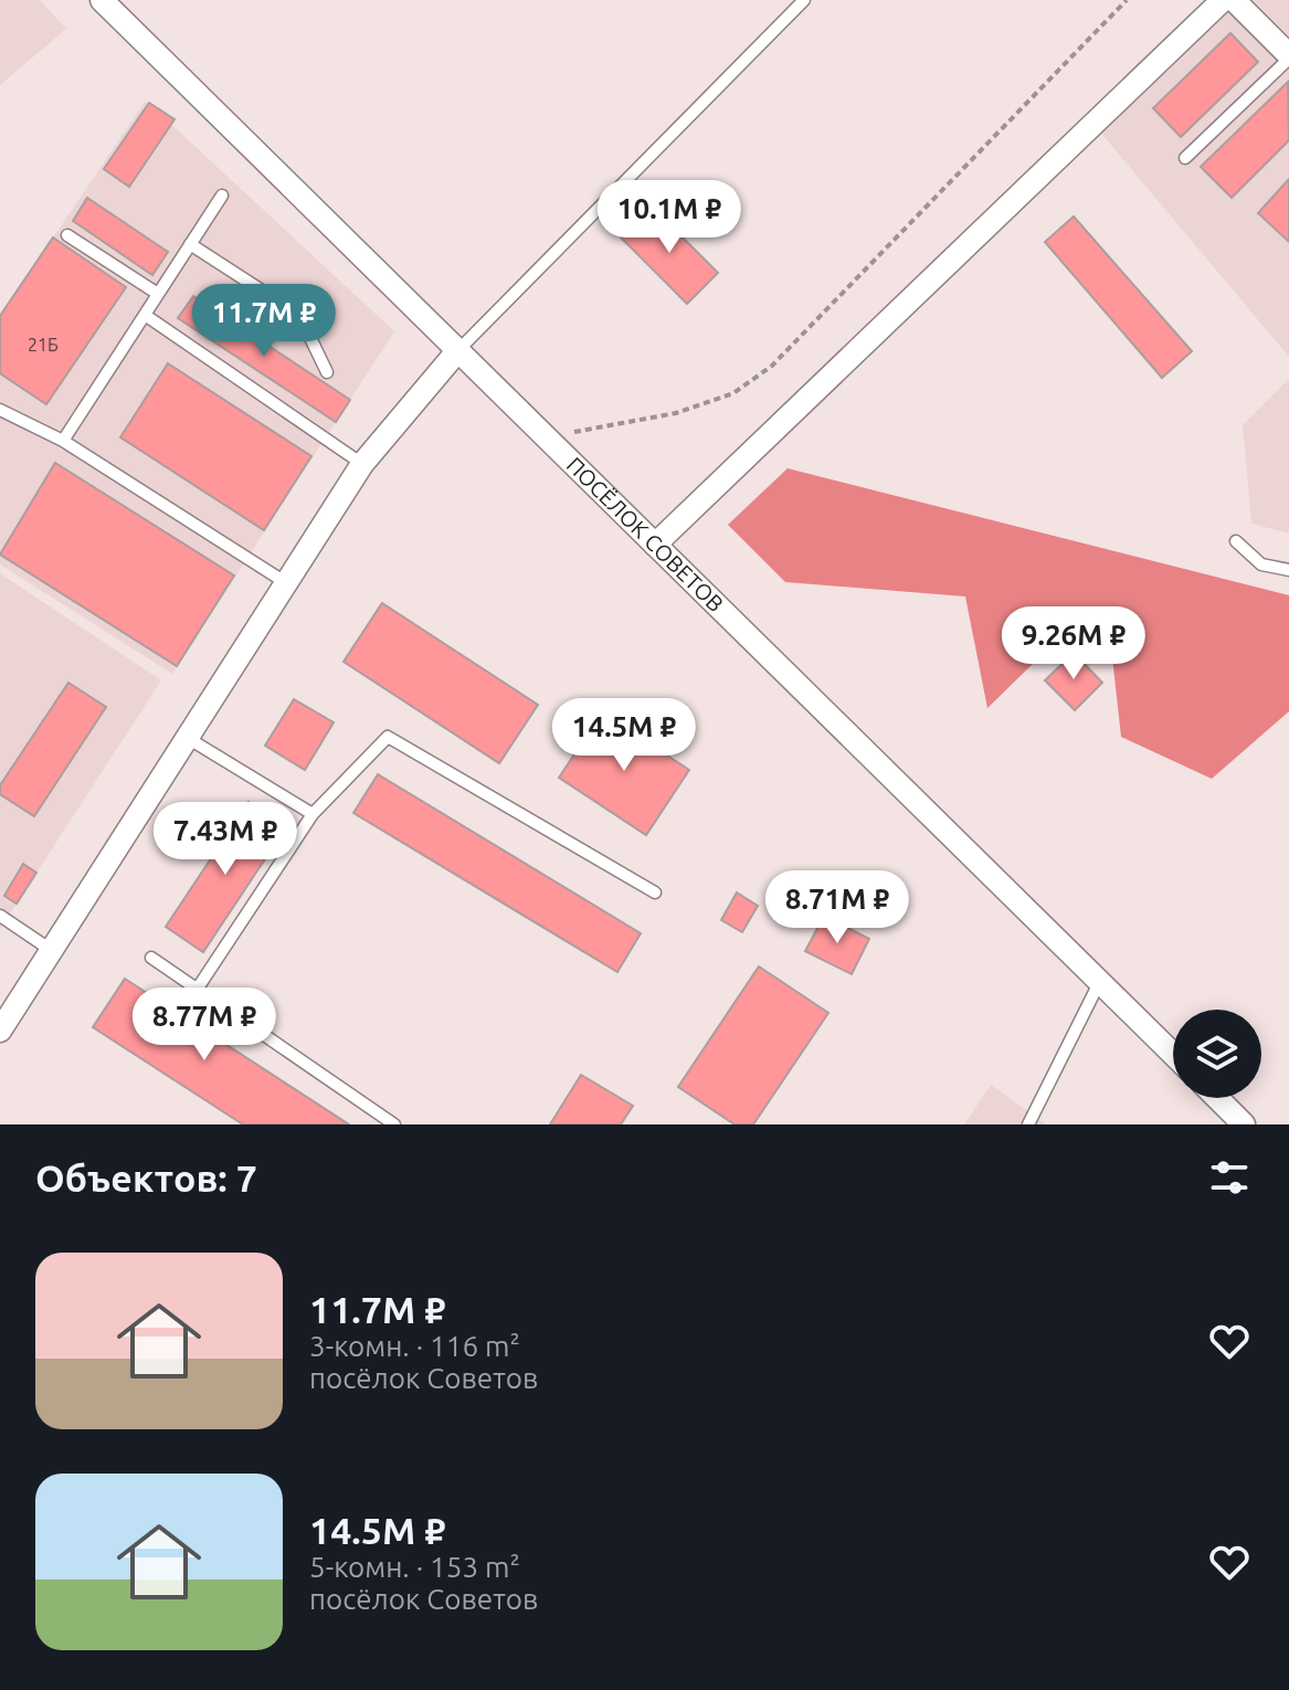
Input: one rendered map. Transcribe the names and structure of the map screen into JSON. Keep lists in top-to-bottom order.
{
  "streets": {
    "street": ["ПОСЁЛОК СОВЕТОВ"]
  },
  "house_numbers": ["21Б"],
  "page": {
    "price": [
      "10.1M ₽",
      "11.7M ₽",
      "9.26M ₽",
      "14.5M ₽",
      "7.43M ₽",
      "8.71M ₽",
      "8.77M ₽"
    ],
    "heading": "Объектов: 7",
    "list": [
      {
        "name": "11.7M ₽",
        "note": "3-комн. · 116 m² · посёлок Советов"
      },
      {
        "name": "14.5M ₽",
        "note": "5-комн. · 153 m² · посёлок Советов"
      }
    ]
  }
}
